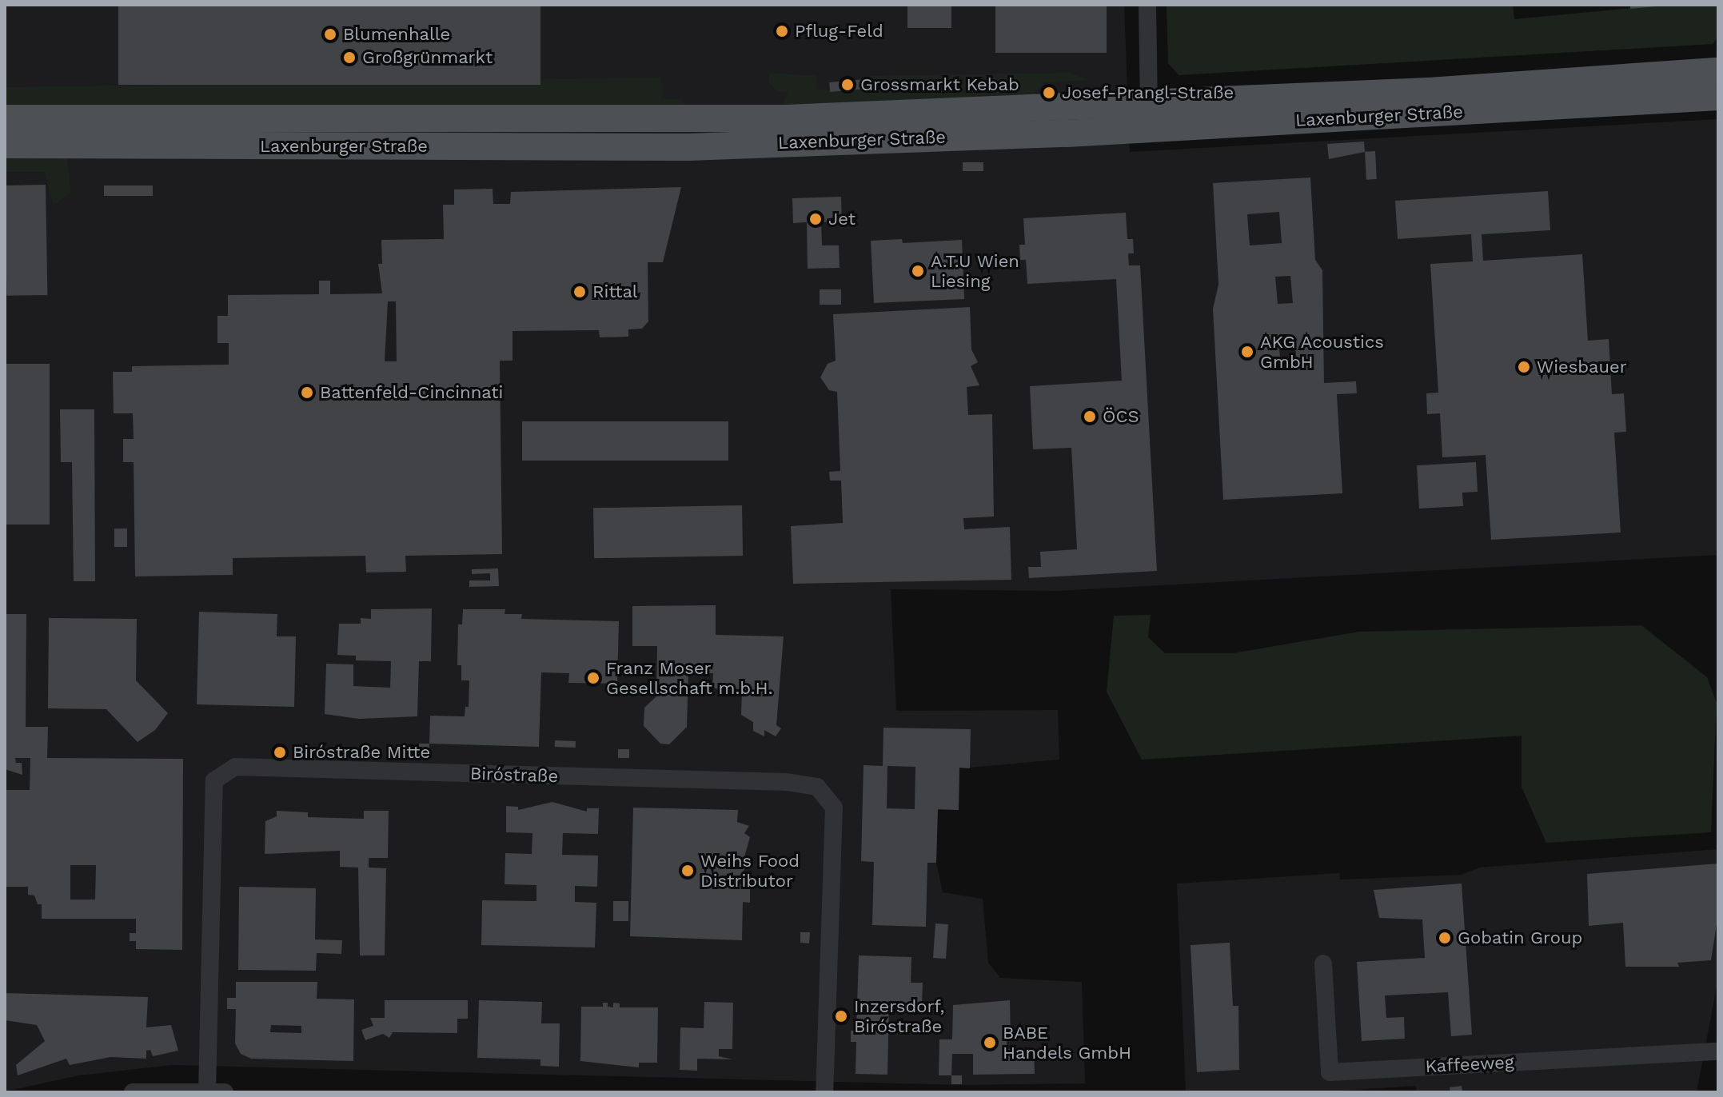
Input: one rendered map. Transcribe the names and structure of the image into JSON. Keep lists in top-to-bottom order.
{
  "streets": {
    "main road": ["Laxenburger Straße"],
    "street": ["Biróstraße", "Kaffeeweg"]
  },
  "places": [
    "Pflug-Feld",
    "Blumenhalle",
    "Großgrünmarkt",
    "Grossmarkt Kebab",
    "Josef-Prangl-Straße",
    "Jet",
    "A.T.U Wien Liesing",
    "Rittal",
    "AKG Acoustics GmbH",
    "Wiesbauer",
    "Battenfeld-Cincinnati",
    "ÖCS",
    "Franz Moser Gesellschaft m.b.H.",
    "Biróstraße Mitte",
    "Weihs Food Distributor",
    "Gobatin Group",
    "Inzersdorf, Biróstraße",
    "BABE Handels GmbH"
  ]
}
